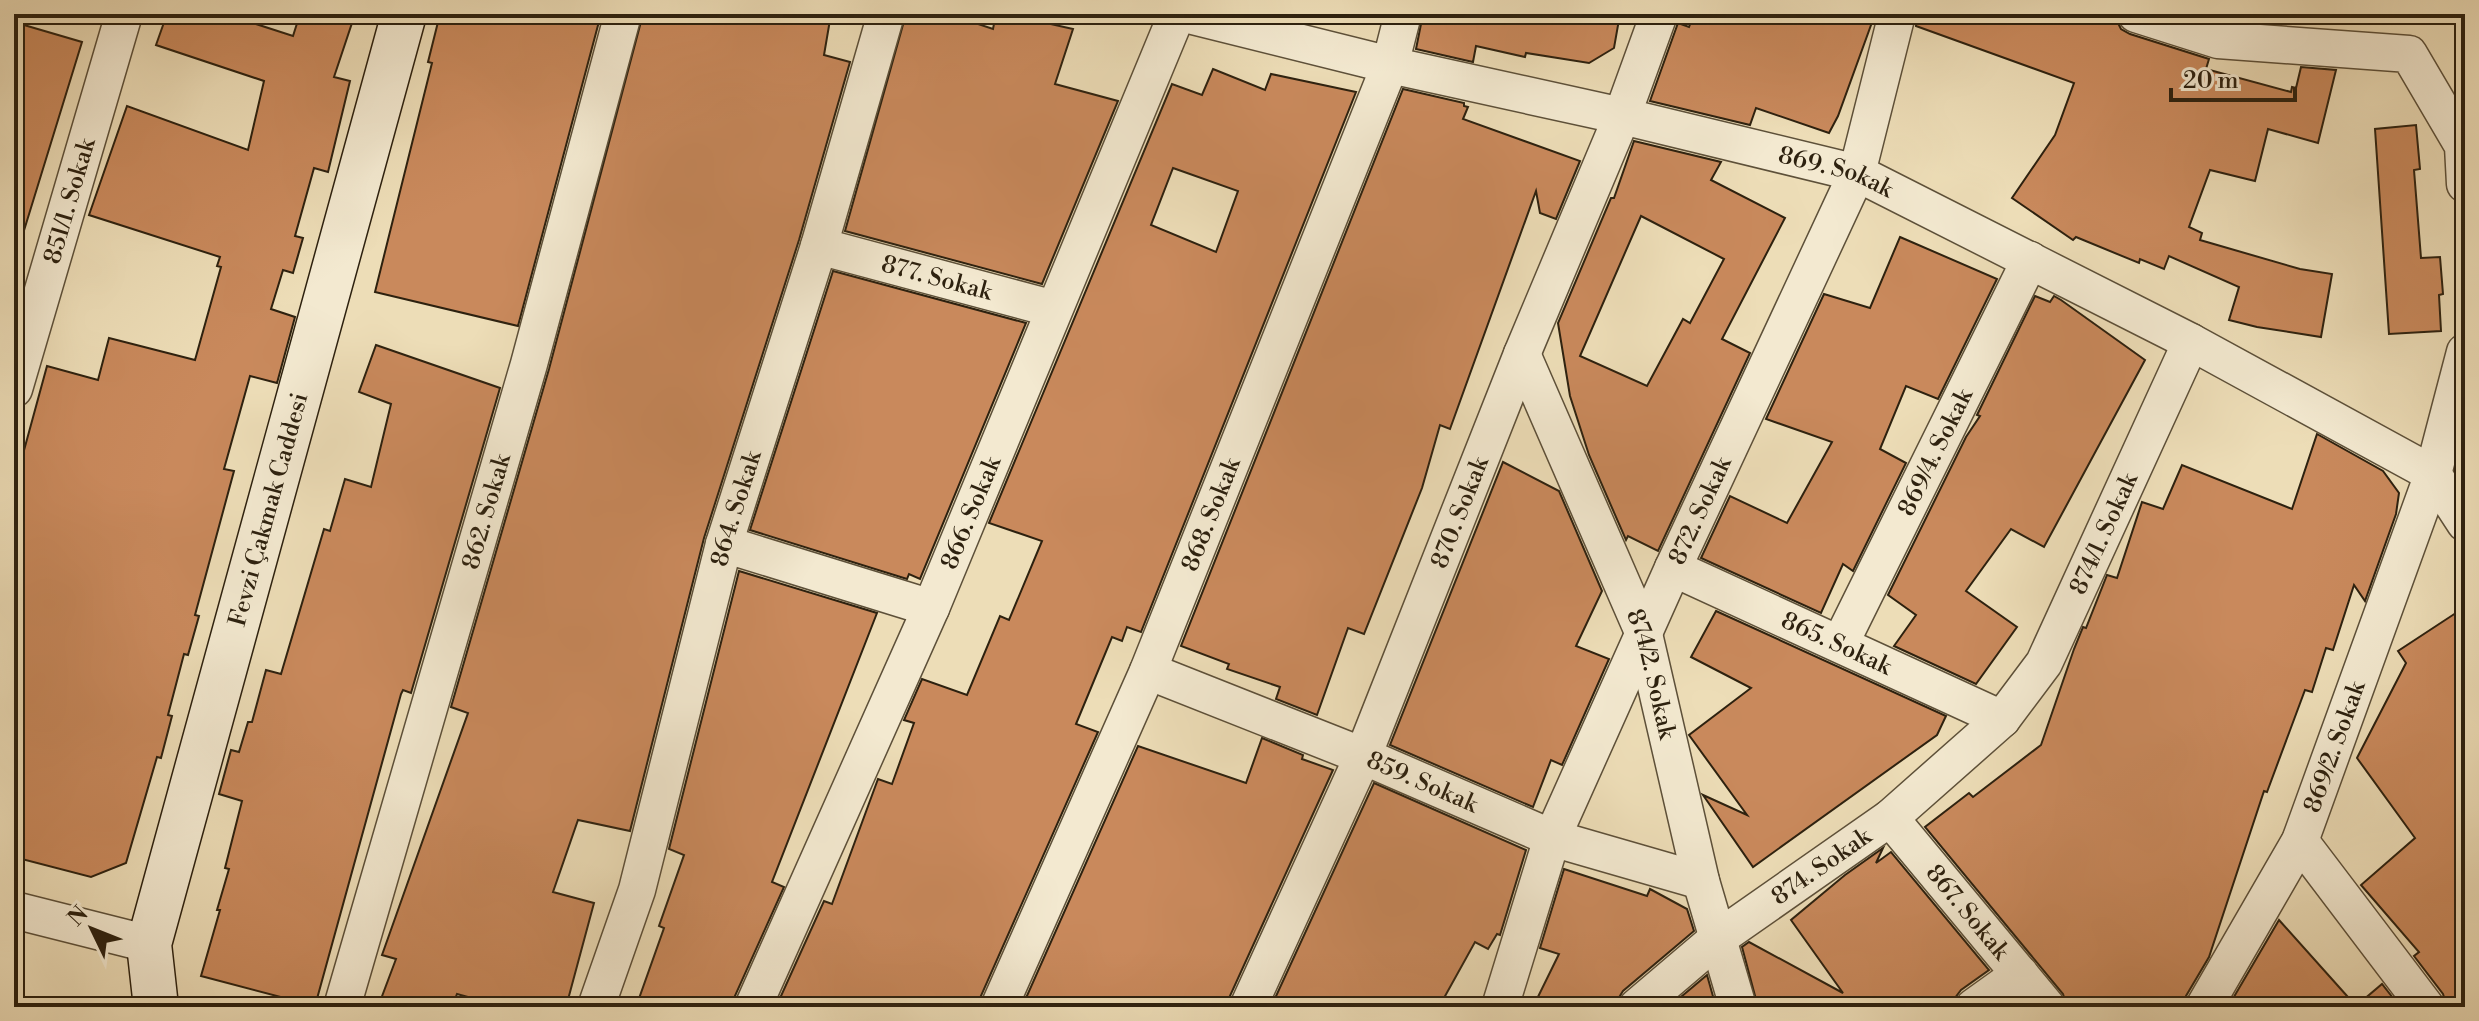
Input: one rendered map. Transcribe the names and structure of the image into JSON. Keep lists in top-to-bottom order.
{
  "streets": {
    "main road": ["Fevzi Çakmak Caddesi"],
    "street": [
      "869. Sokak",
      "851/1. Sokak",
      "877. Sokak",
      "869/4. Sokak",
      "864. Sokak",
      "872. Sokak",
      "862. Sokak",
      "866. Sokak",
      "870. Sokak",
      "868. Sokak",
      "874/1. Sokak",
      "865. Sokak",
      "874/2. Sokak",
      "869/2. Sokak",
      "859. Sokak",
      "874. Sokak",
      "867. Sokak"
    ]
  },
  "crossings": [
    ["869. Sokak", "869/4. Sokak"],
    ["869. Sokak", "872. Sokak"],
    ["869. Sokak", "870. Sokak"],
    ["869. Sokak", "868. Sokak"],
    ["869. Sokak", "874/1. Sokak"],
    ["869. Sokak", "869/2. Sokak"],
    ["877. Sokak", "864. Sokak"],
    ["877. Sokak", "866. Sokak"],
    ["869/4. Sokak", "865. Sokak"],
    ["872. Sokak", "865. Sokak"],
    ["872. Sokak", "874/2. Sokak"],
    ["872. Sokak", "859. Sokak"],
    ["870. Sokak", "874/2. Sokak"],
    ["870. Sokak", "859. Sokak"],
    ["868. Sokak", "859. Sokak"],
    ["874/1. Sokak", "865. Sokak"],
    ["874/1. Sokak", "874. Sokak"],
    ["865. Sokak", "874. Sokak"],
    ["874/2. Sokak", "859. Sokak"],
    ["874/2. Sokak", "874. Sokak"],
    ["874. Sokak", "867. Sokak"]
  ],
  "scale_bar": "20 m",
  "north": "top left"
}
